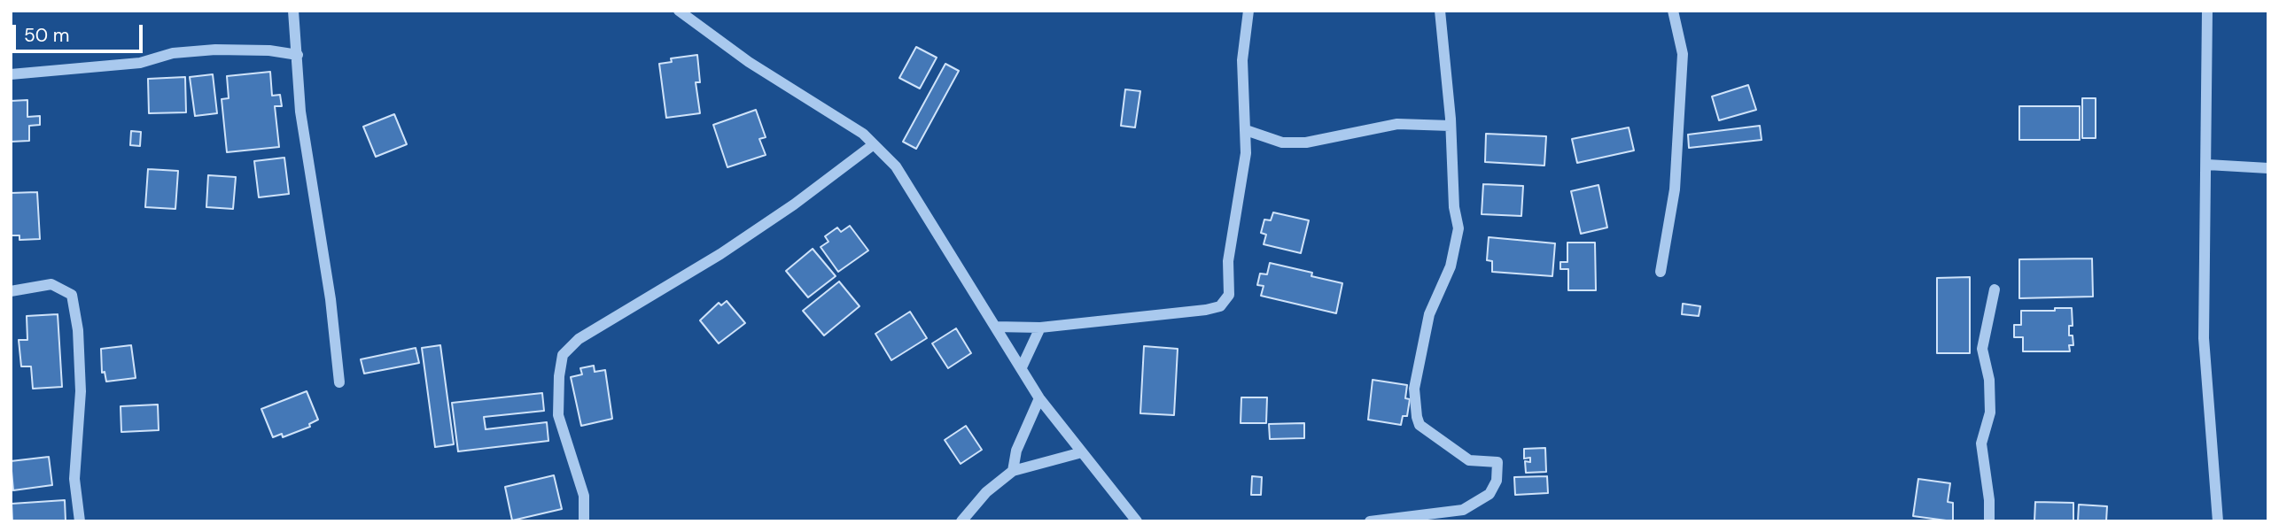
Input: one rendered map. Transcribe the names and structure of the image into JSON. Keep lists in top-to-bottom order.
{
  "scale_bar": "50 m"
}
